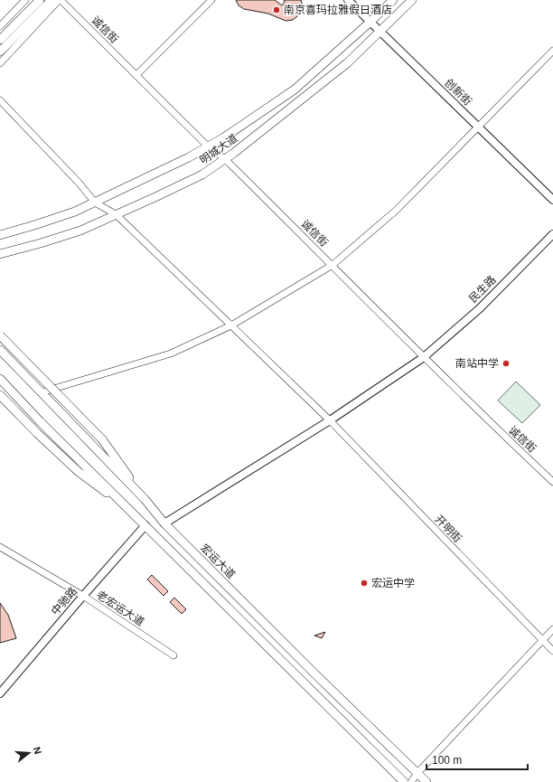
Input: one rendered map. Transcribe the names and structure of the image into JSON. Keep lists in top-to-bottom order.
{
  "streets": {
    "main road": ["明城大道", "宏运大道"],
    "street": [
      "诚信街",
      "创新街",
      "民生路",
      "开明街",
      "中驰路",
      "老宏运大道"
    ]
  },
  "crossings": [
    ["诚信街", "明城大道"],
    ["诚信街", "民生路"],
    ["创新街", "明城大道"],
    ["明城大道", "开明街"],
    ["民生路", "开明街"],
    ["民生路", "宏运大道"],
    ["中驰路", "老宏运大道"]
  ],
  "places": ["南京喜玛拉雅假日酒店", "南站中学", "宏运中学"],
  "scale_bar": "100 m",
  "north": "right"
}
